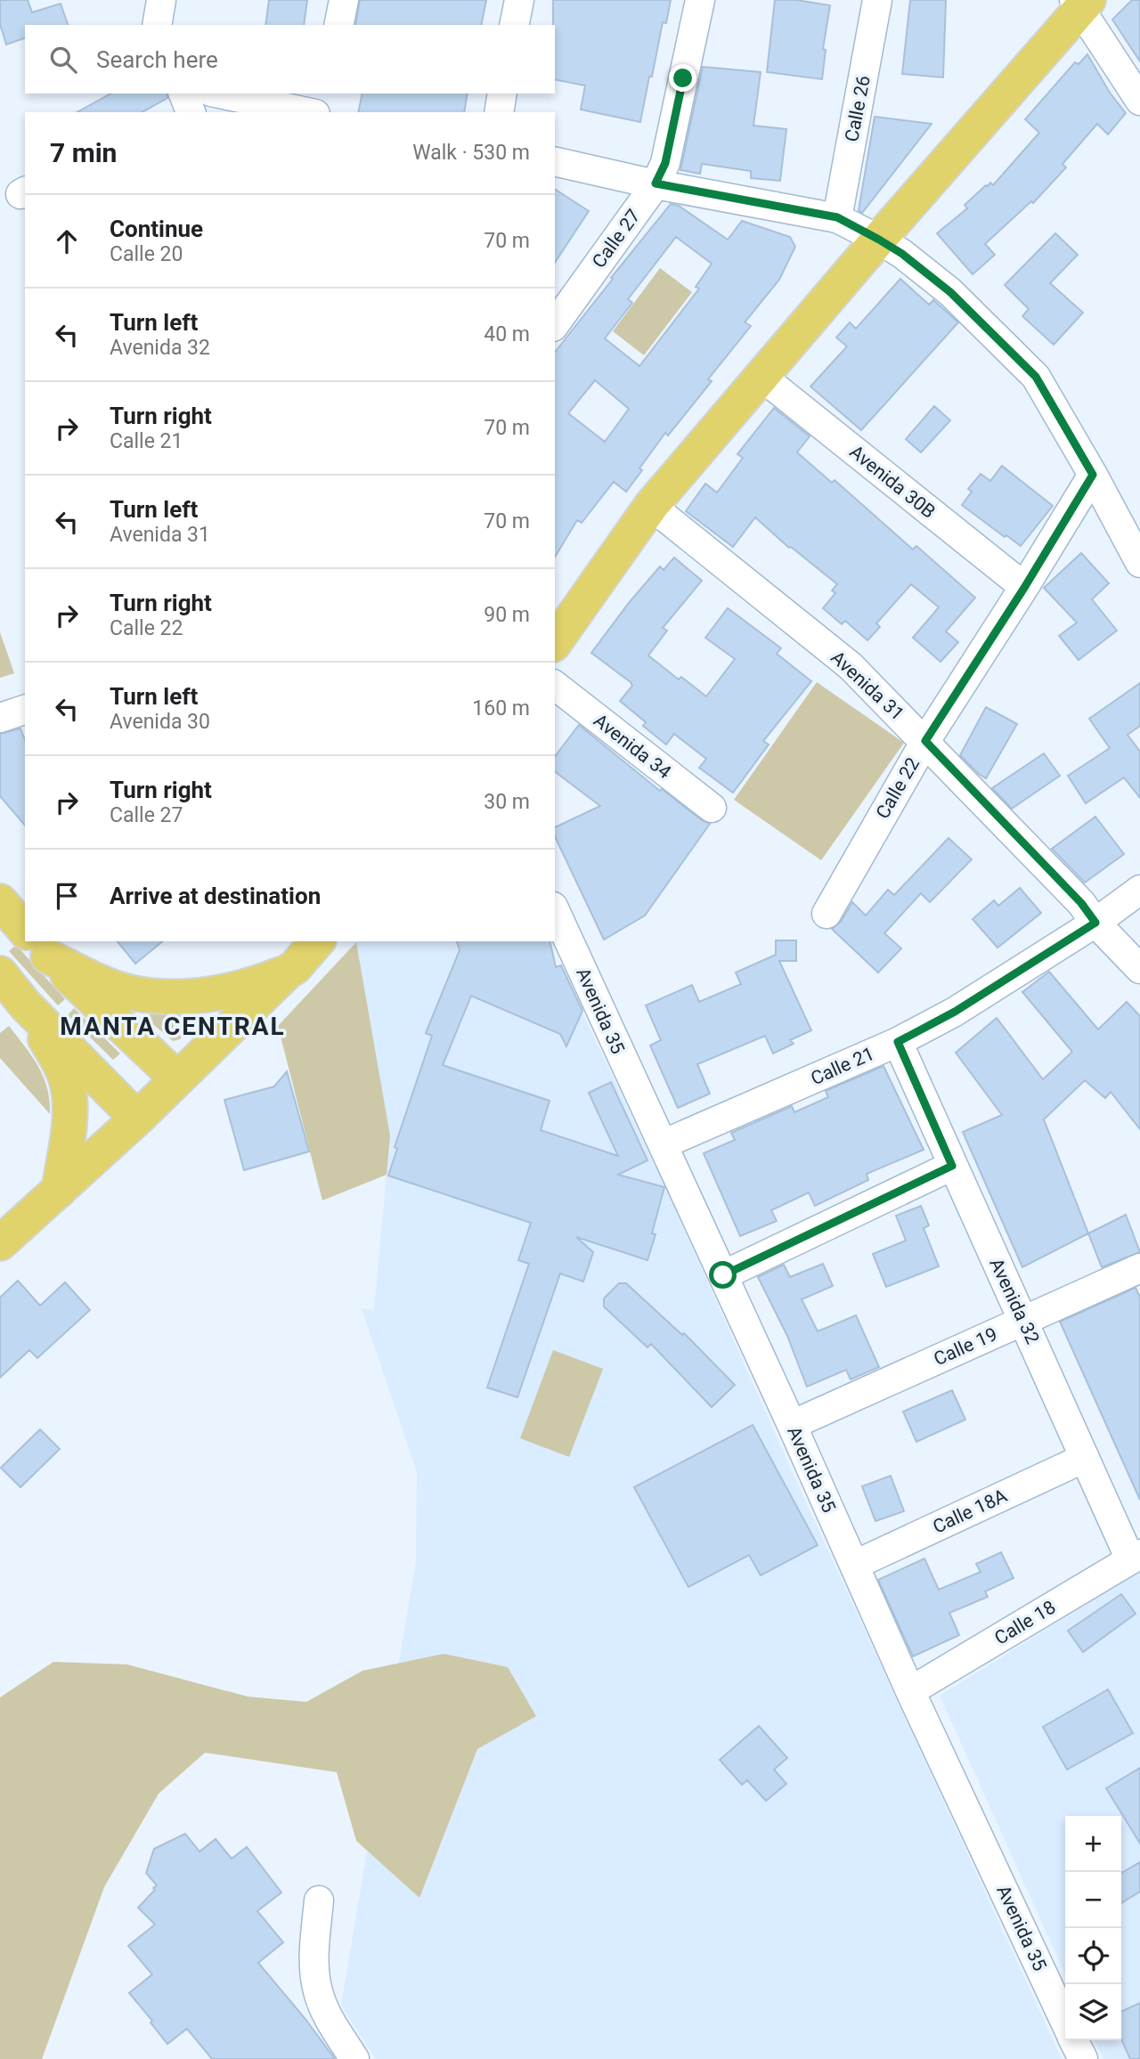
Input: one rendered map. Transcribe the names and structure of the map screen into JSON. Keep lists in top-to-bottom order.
{
  "streets": {
    "street": [
      "Calle 26",
      "Calle 27",
      "Avenida 30B",
      "Avenida 31",
      "Avenida 34",
      "Calle 22",
      "Avenida 35",
      "Calle 21",
      "Avenida 32",
      "Calle 19",
      "Calle 18A",
      "Calle 18"
    ]
  },
  "crossings": [
    ["Avenida 30B", "Calle 22"],
    ["Avenida 31", "Calle 22"],
    ["Avenida 31", "Calle 21"],
    ["Avenida 35", "Calle 21"],
    ["Avenida 35", "Calle 19"],
    ["Avenida 35", "Calle 18A"],
    ["Avenida 35", "Calle 18"],
    ["Calle 21", "Avenida 32"],
    ["Avenida 32", "Calle 19"],
    ["Avenida 32", "Calle 18A"],
    ["Avenida 32", "Calle 18"]
  ],
  "districts": ["MANTA CENTRAL"],
  "page": {
    "search": "Search here",
    "heading": ["7 min", "Walk · 530 m"],
    "list": [
      ["Continue", "Calle 20", "70 m"],
      ["Turn left", "Avenida 32", "40 m"],
      ["Turn right", "Calle 21", "70 m"],
      ["Turn left", "Avenida 31", "70 m"],
      ["Turn right", "Calle 22", "90 m"],
      ["Turn left", "Avenida 30", "160 m"],
      ["Turn right", "Calle 27", "30 m"],
      "Arrive at destination"
    ],
    "map_buttons": ["+", "−"]
  }
}
